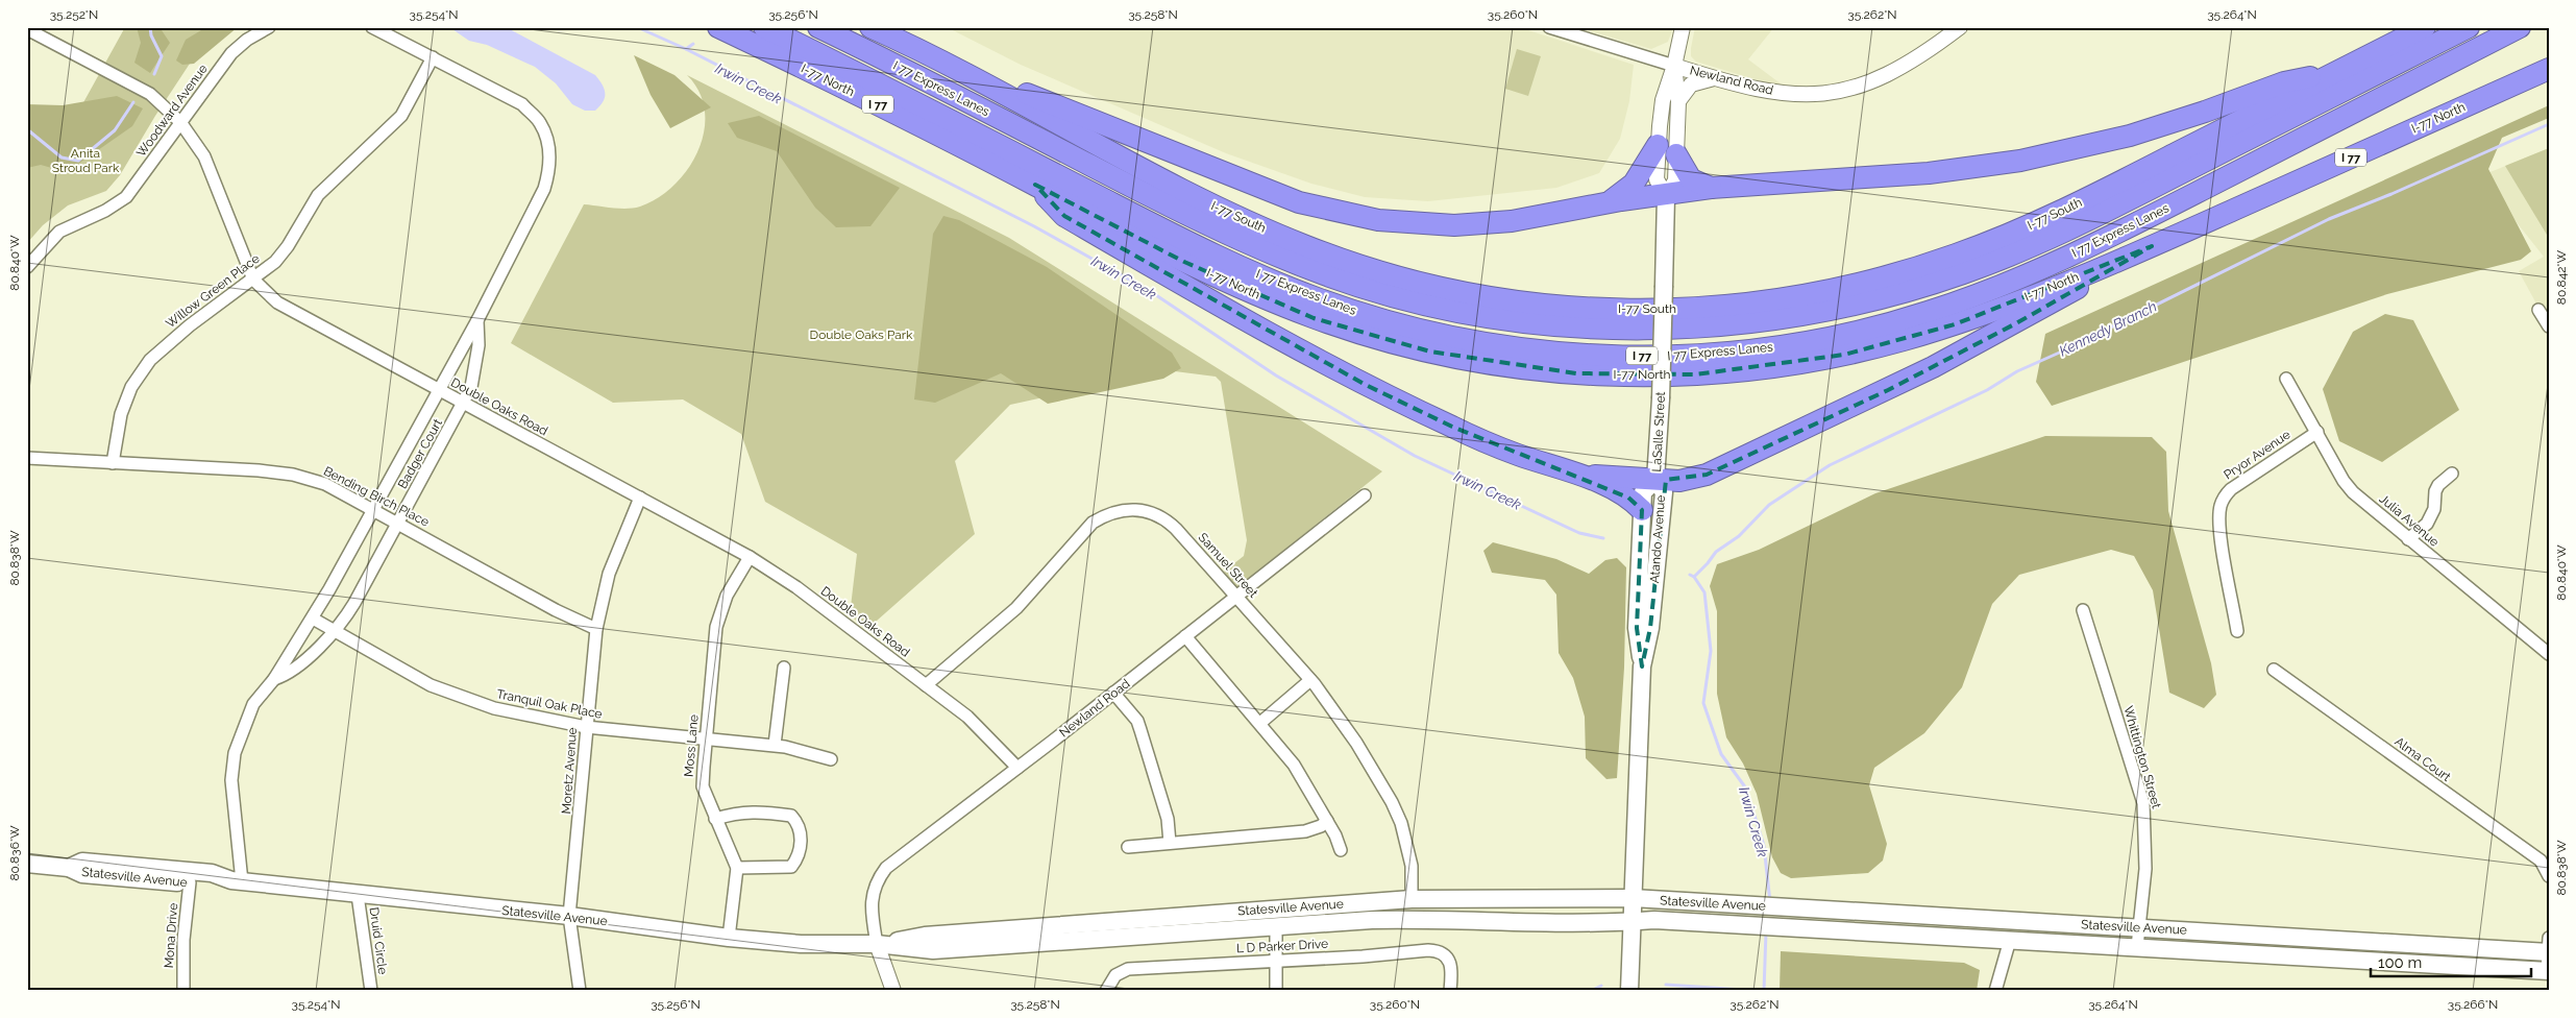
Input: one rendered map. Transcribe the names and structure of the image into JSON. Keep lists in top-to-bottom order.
{
  "streets": {
    "highway": [
      "I-77 North",
      "I 77 Express Lanes",
      "I 77",
      "I-77 South"
    ],
    "main road": ["LaSalle Street", "Atando Avenue", "Statesville Avenue"],
    "street": [
      "Newland Road",
      "Woodward Avenue",
      "Willow Green Place",
      "Double Oaks Road",
      "Badger Court",
      "Pryor Avenue",
      "Bending Birch Place",
      "Julia Avenue",
      "Samuel Street",
      "Tranquil Oak Place",
      "Moss Lane",
      "Whittington Street",
      "Alma Court",
      "Moretz Avenue",
      "Mona Drive",
      "Druid Circle",
      "L D Parker Drive"
    ]
  },
  "crossings": [
    ["Newland Road", "Double Oaks Road"],
    ["Newland Road", "LaSalle Street"],
    ["Newland Road", "Samuel Street"],
    ["Newland Road", "Statesville Avenue"],
    ["Woodward Avenue", "Double Oaks Road"],
    ["Willow Green Place", "Double Oaks Road"],
    ["Willow Green Place", "Badger Court"],
    ["Willow Green Place", "Bending Birch Place"],
    ["Double Oaks Road", "Badger Court"],
    ["Double Oaks Road", "Samuel Street"],
    ["Double Oaks Road", "Moss Lane"],
    ["Double Oaks Road", "Moretz Avenue"],
    ["LaSalle Street", "Atando Avenue"],
    ["Badger Court", "Bending Birch Place"],
    ["Badger Court", "Tranquil Oak Place"],
    ["Badger Court", "Statesville Avenue"],
    ["Pryor Avenue", "Julia Avenue"],
    ["Bending Birch Place", "Moretz Avenue"],
    ["Atando Avenue", "Statesville Avenue"],
    ["Samuel Street", "Statesville Avenue"],
    ["Tranquil Oak Place", "Moss Lane"],
    ["Tranquil Oak Place", "Moretz Avenue"],
    ["Whittington Street", "Statesville Avenue"],
    ["Moretz Avenue", "Statesville Avenue"],
    ["Statesville Avenue", "Mona Drive"],
    ["Statesville Avenue", "Druid Circle"]
  ],
  "water": ["Irwin Creek", "Kennedy Branch"],
  "parks": ["Anita Stroud Park", "Double Oaks Park"],
  "scale_bar": "100 m",
  "coordinates": [
    "35.252°N",
    "35.254°N",
    "35.256°N",
    "35.258°N",
    "35.260°N",
    "35.262°N",
    "35.264°N",
    "80.840°W",
    "80.842°W",
    "80.838°W",
    "80.836°W",
    "35.266°N"
  ]
}
